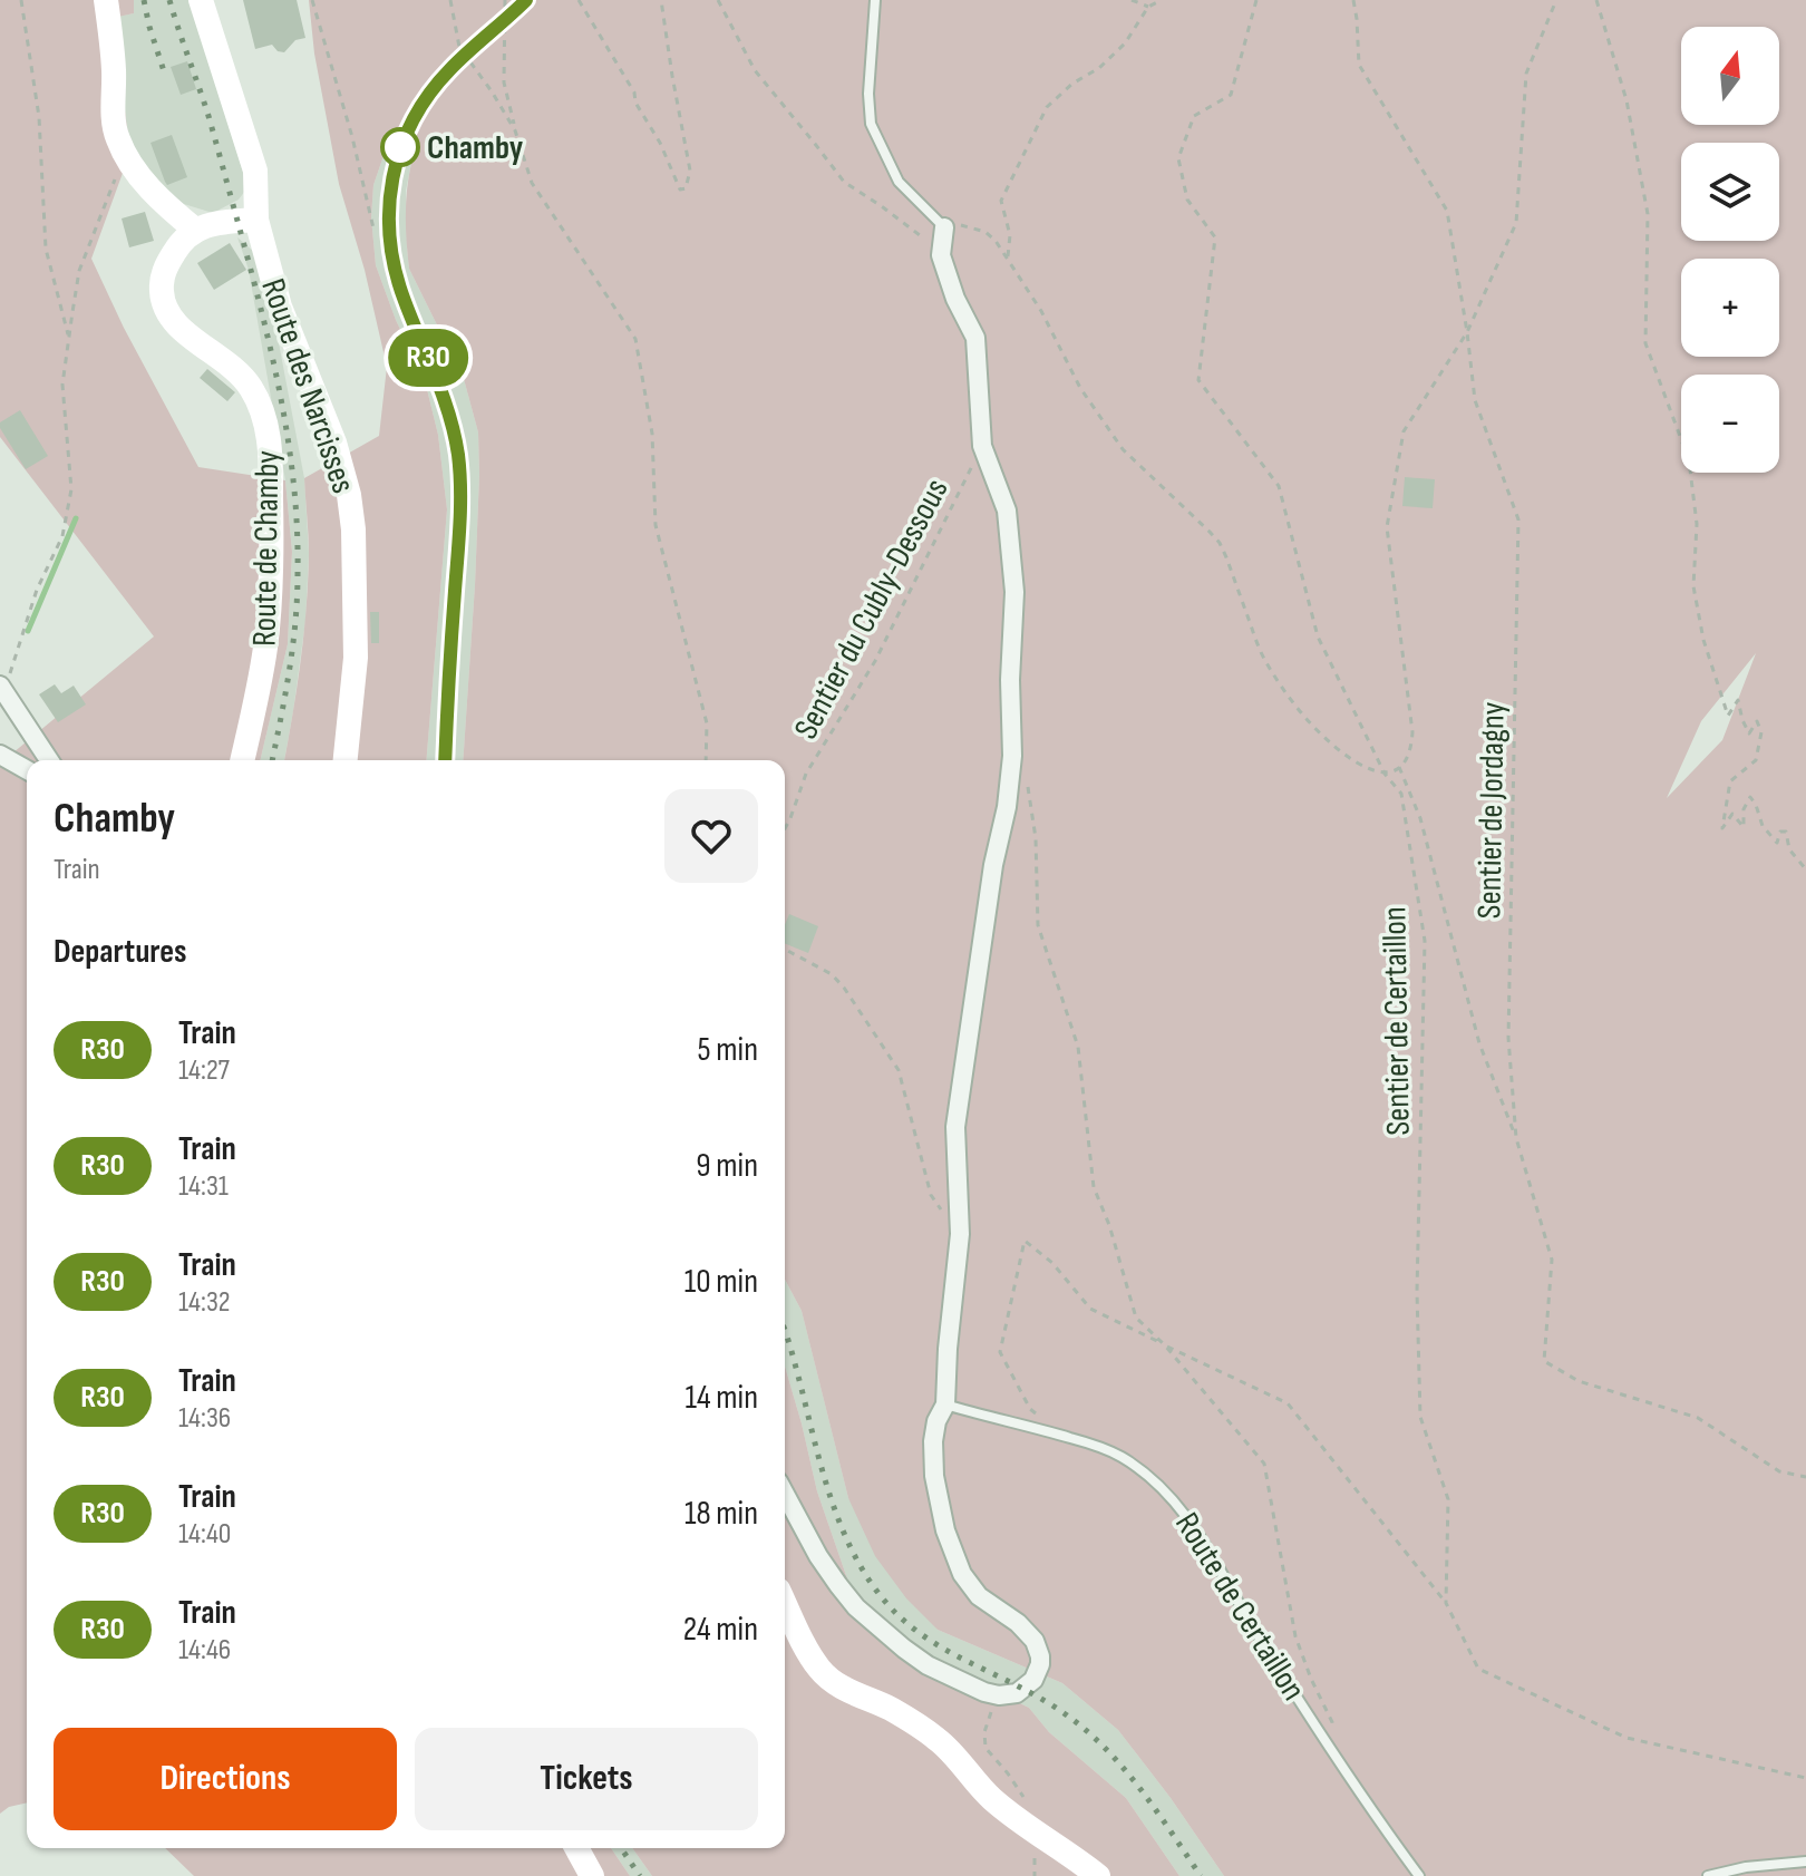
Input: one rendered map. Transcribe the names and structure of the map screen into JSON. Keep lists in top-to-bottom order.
{
  "streets": {
    "street": ["Route des Narcisses", "Route de Chamby"],
    "lane": ["Route de Certaillon"],
    "path": ["Sentier du Cubly-Dessous", "Sentier de Jordagny", "Sentier de Certaillon"]
  },
  "places": ["Chamby"],
  "north": "top",
  "page": {
    "on_map": "R30",
    "map_buttons": ["+", "−"],
    "heading": [
      ["Chamby", "Train"],
      "Departures"
    ],
    "list": [
      {
        "mark": "R30",
        "name": "Train",
        "note": "14:27",
        "value": "5 min"
      },
      {
        "mark": "R30",
        "name": "Train",
        "note": "14:31",
        "value": "9 min"
      },
      {
        "mark": "R30",
        "name": "Train",
        "note": "14:32",
        "value": "10 min"
      },
      {
        "mark": "R30",
        "name": "Train",
        "note": "14:36",
        "value": "14 min"
      },
      {
        "mark": "R30",
        "name": "Train",
        "note": "14:40",
        "value": "18 min"
      },
      {
        "mark": "R30",
        "name": "Train",
        "note": "14:46",
        "value": "24 min"
      }
    ],
    "buttons": ["Directions", "Tickets"]
  }
}
